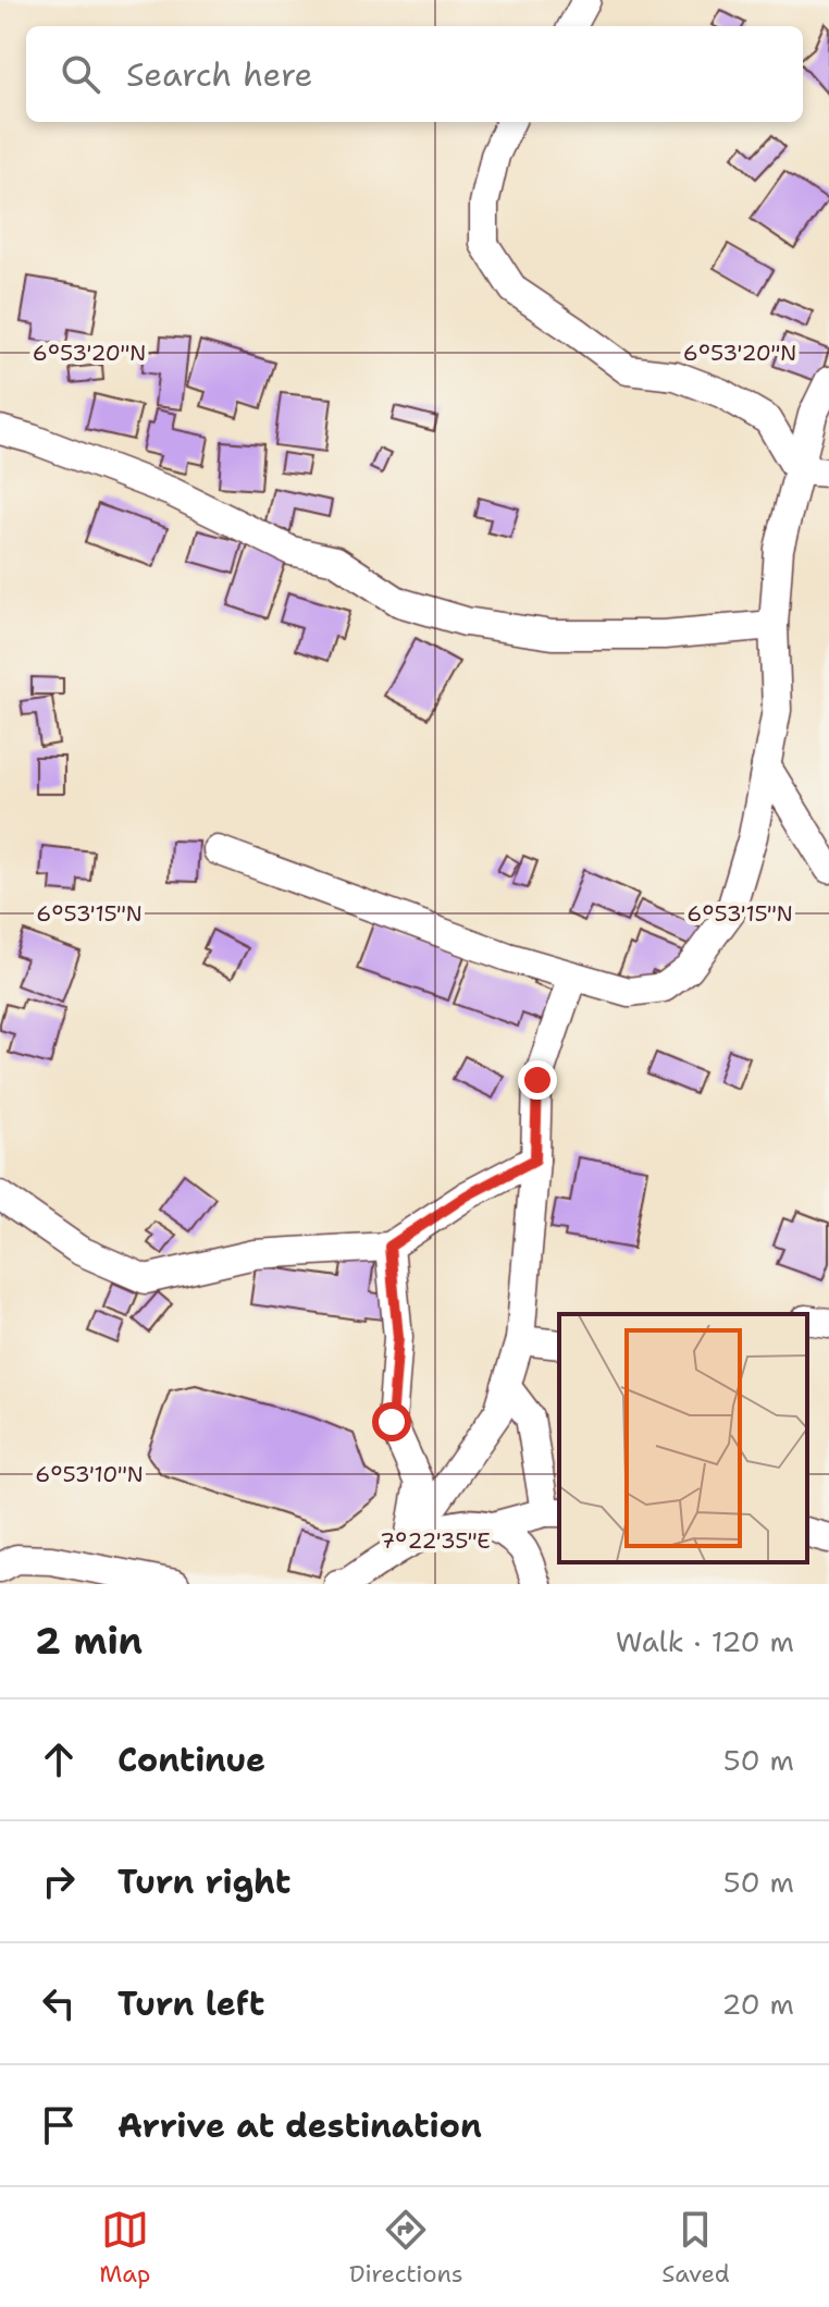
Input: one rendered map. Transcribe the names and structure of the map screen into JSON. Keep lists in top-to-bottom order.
{
  "page": {
    "search": "Search here",
    "heading": ["2 min", "Walk · 120 m"],
    "list": [
      ["Continue", "50 m"],
      ["Turn right", "50 m"],
      ["Turn left", "20 m"],
      "Arrive at destination"
    ],
    "nav": ["Map", "Directions", "Saved"]
  },
  "coordinates": [
    "6°53'20\"N",
    "6°53'15\"N",
    "6°53'10\"N",
    "7°22'35\"E"
  ]
}
